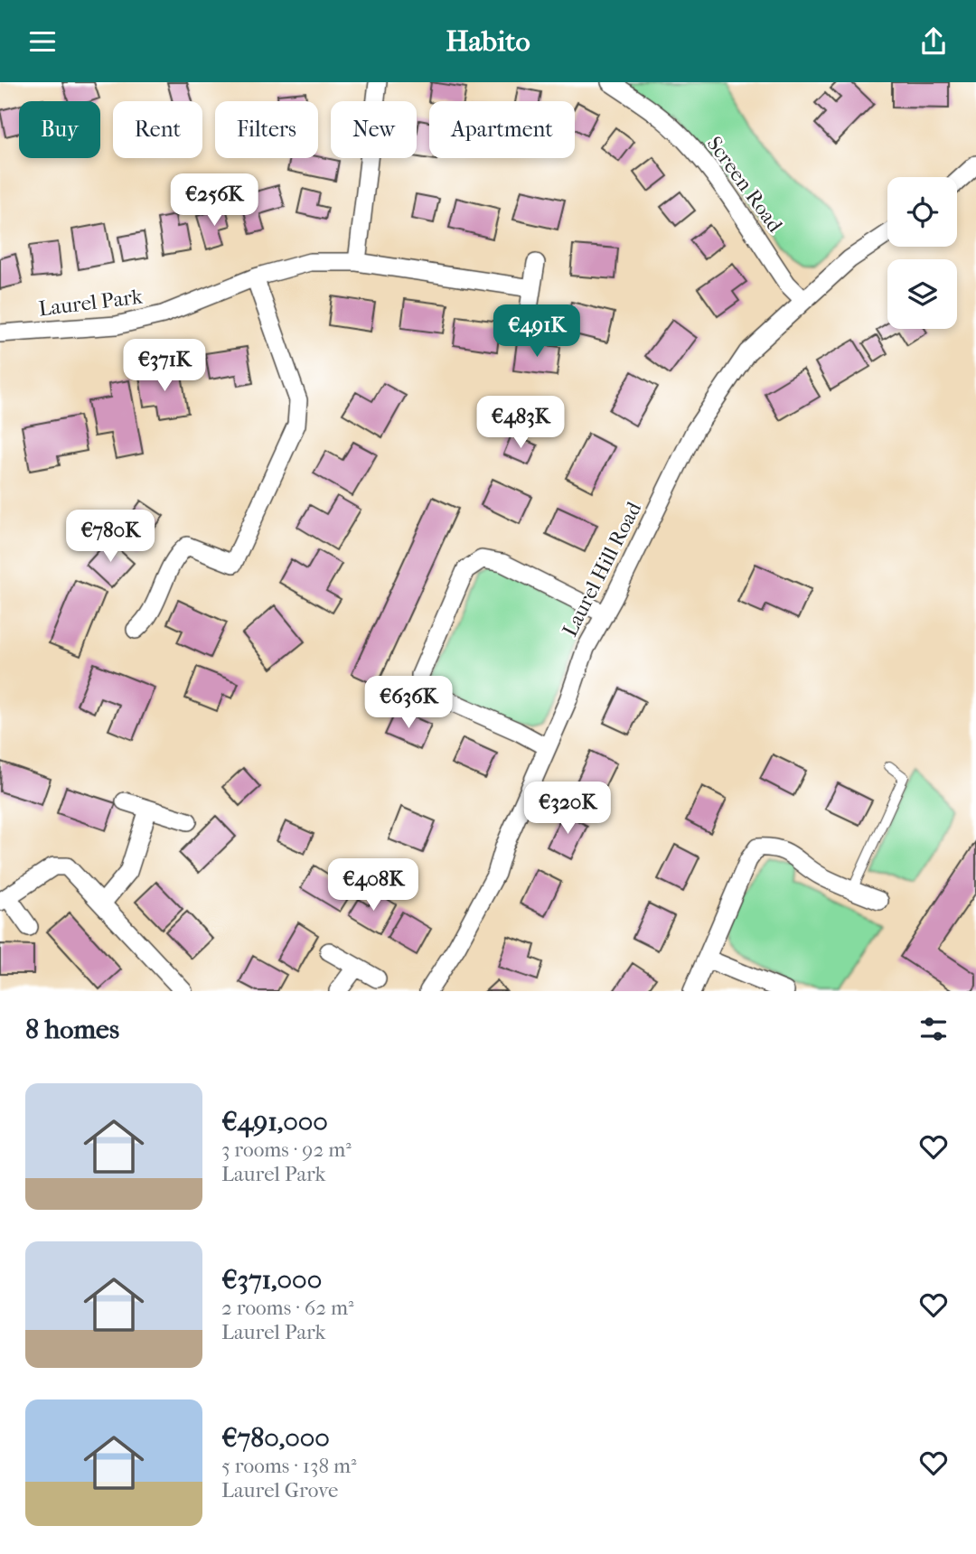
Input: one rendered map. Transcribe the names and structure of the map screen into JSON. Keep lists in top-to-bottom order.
{
  "streets": {
    "street": ["Screen Road", "Laurel Park", "Laurel Hill Road"]
  },
  "crossings": [
    ["Screen Road", "Laurel Hill Road"]
  ],
  "page": {
    "header": "Habito",
    "chip": [
      "Buy",
      "Rent",
      "Filters",
      "New",
      "Apartment"
    ],
    "price": [
      "€256K",
      "€491K",
      "€371K",
      "€483K",
      "€780K",
      "€636K",
      "€320K",
      "€408K"
    ],
    "heading": "8 homes",
    "list": [
      {
        "name": "€491,000",
        "note": "3 rooms · 92 m² · Laurel Park"
      },
      {
        "name": "€371,000",
        "note": "2 rooms · 62 m² · Laurel Park"
      },
      {
        "name": "€780,000",
        "note": "5 rooms · 138 m² · Laurel Grove"
      }
    ]
  }
}
